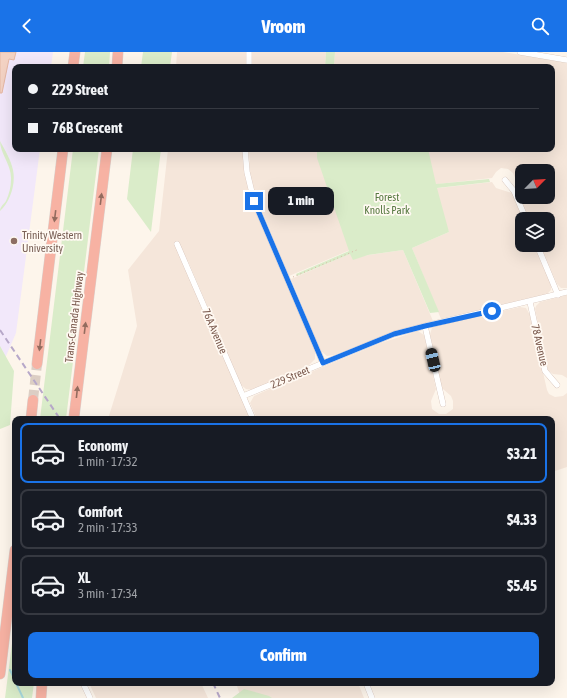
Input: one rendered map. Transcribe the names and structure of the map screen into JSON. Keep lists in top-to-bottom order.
{
  "streets": {
    "highway": ["Trans-Canada Highway"],
    "street": ["76A Avenue", "78 Avenue", "229 Street"]
  },
  "crossings": [
    ["76A Avenue", "229 Street"],
    ["78 Avenue", "229 Street"]
  ],
  "parks": ["Forest Knolls Park"],
  "places": ["Trinity Western University"],
  "north": "top right",
  "page": {
    "header": "Vroom",
    "banner": ["229 Street", "76B Crescent"],
    "bubble": "1 min",
    "list": [
      {
        "name": "Economy",
        "note": "1 min · 17:32",
        "value": "$3.21"
      },
      {
        "name": "Comfort",
        "note": "2 min · 17:33",
        "value": "$4.33"
      },
      {
        "name": "XL",
        "note": "3 min · 17:34",
        "value": "$5.45"
      }
    ],
    "buttons": "Confirm"
  }
}
